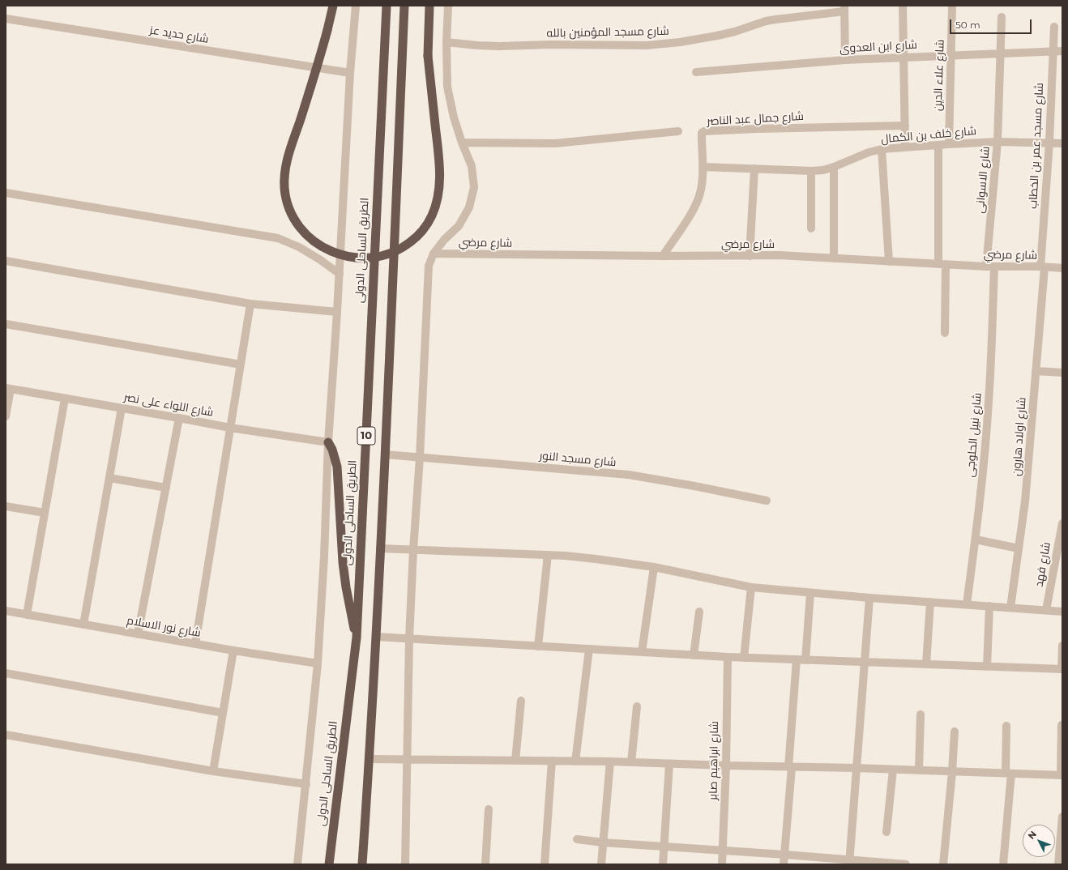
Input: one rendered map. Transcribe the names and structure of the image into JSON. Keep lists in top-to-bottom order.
{
  "streets": {
    "highway": ["الطريق الساحلى الدولى", "10"],
    "street": [
      "شارع مسجد المؤمنين بالله",
      "شارع حديد عز",
      "شارع ابن العدوى",
      "شارع علاء الدين",
      "شارع جمال عبد الناصر",
      "شارع خلف بن الكمال",
      "شارع مسجد عمر بن الخطاب",
      "شارع الاسوانى",
      "شارع مرضي",
      "شارع اللواء على نصر",
      "شارع نبيل الحلوجى",
      "شارع اولاد هارون",
      "شارع مسجد النور",
      "شارع فهد",
      "شارع نور الاسلام",
      "شارع ابراهيم صابر"
    ]
  },
  "crossings": [
    ["شارع ابن العدوى", "شارع علاء الدين"],
    ["شارع ابن العدوى", "شارع مسجد عمر بن الخطاب"],
    ["شارع ابن العدوى", "شارع الاسوانى"],
    ["شارع علاء الدين", "شارع خلف بن الكمال"],
    ["شارع جمال عبد الناصر", "شارع خلف بن الكمال"],
    ["شارع جمال عبد الناصر", "شارع مرضي"],
    ["شارع خلف بن الكمال", "شارع مسجد عمر بن الخطاب"],
    ["شارع خلف بن الكمال", "شارع الاسوانى"],
    ["شارع مسجد عمر بن الخطاب", "شارع مرضي"],
    ["شارع مسجد عمر بن الخطاب", "شارع اولاد هارون"],
    ["شارع الاسوانى", "شارع مرضي"],
    ["شارع الاسوانى", "شارع نبيل الحلوجى"],
    ["شارع مرضي", "شارع نبيل الحلوجى"],
    ["شارع مرضي", "شارع اولاد هارون"],
    ["10", "شارع مسجد النور"]
  ],
  "scale_bar": "50 m",
  "north": "top left"
}
